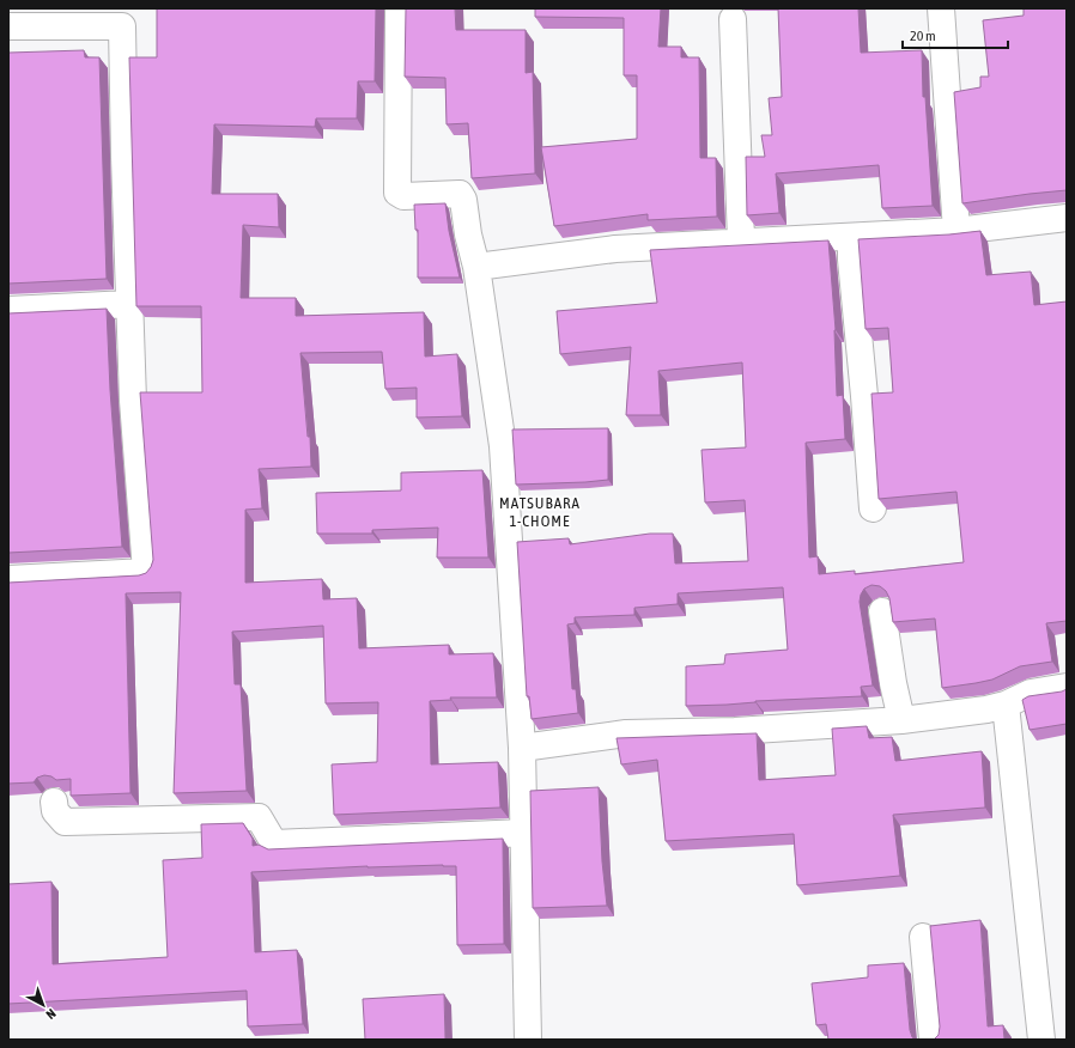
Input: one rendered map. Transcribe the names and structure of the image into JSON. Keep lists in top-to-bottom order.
{
  "districts": ["MATSUBARA 1-CHOME"],
  "scale_bar": "20 m",
  "north": "bottom right"
}
